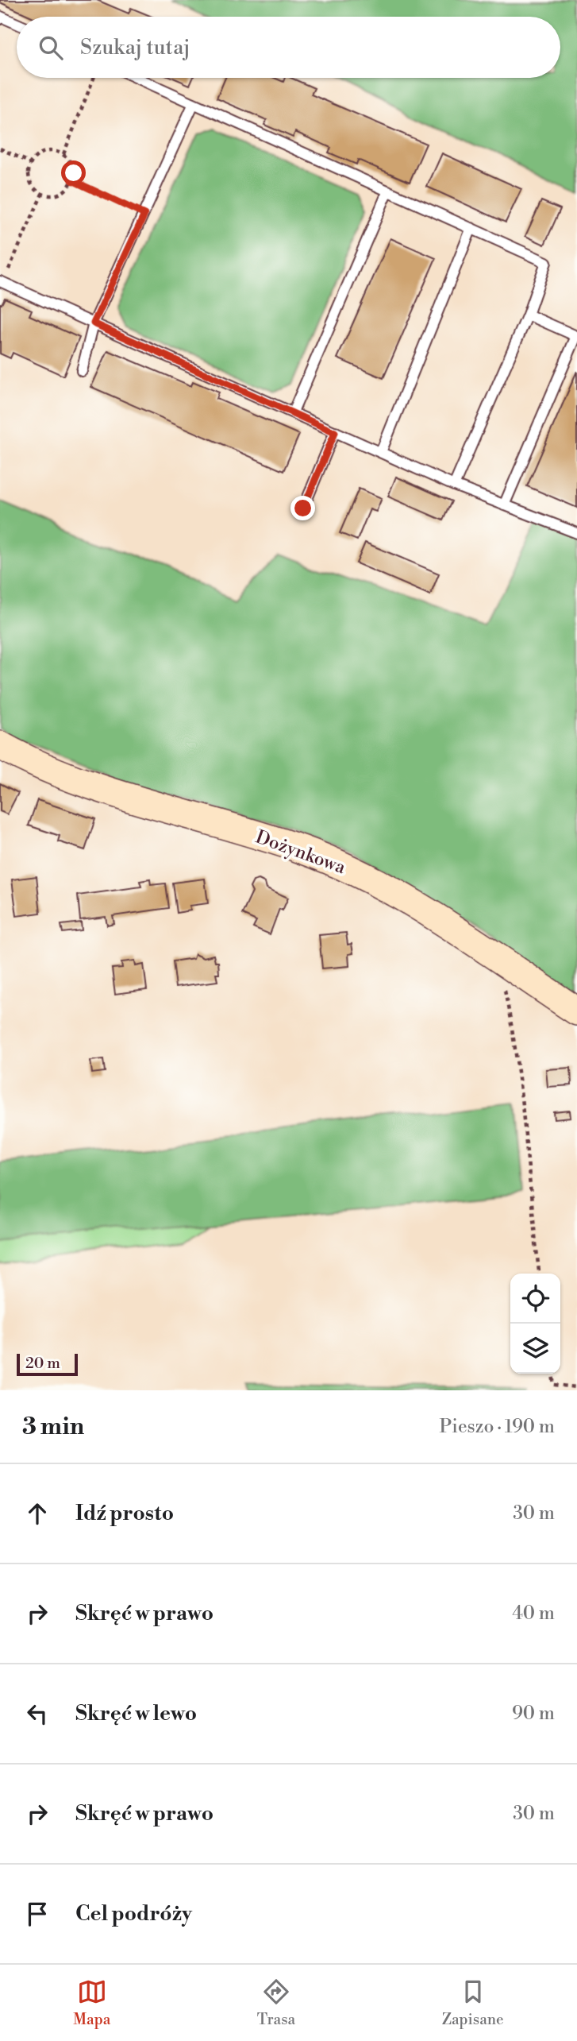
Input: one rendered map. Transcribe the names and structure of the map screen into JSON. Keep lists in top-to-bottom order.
{
  "streets": {
    "street": ["Dożynkowa"]
  },
  "scale_bar": "20 m",
  "page": {
    "search": "Szukaj tutaj",
    "scale": "20 m",
    "heading": ["3 min", "Pieszo · 190 m"],
    "list": [
      ["Idź prosto", "30 m"],
      ["Skręć w prawo", "40 m"],
      ["Skręć w lewo", "90 m"],
      ["Skręć w prawo", "30 m"],
      "Cel podróży"
    ],
    "nav": ["Mapa", "Trasa", "Zapisane"]
  }
}
